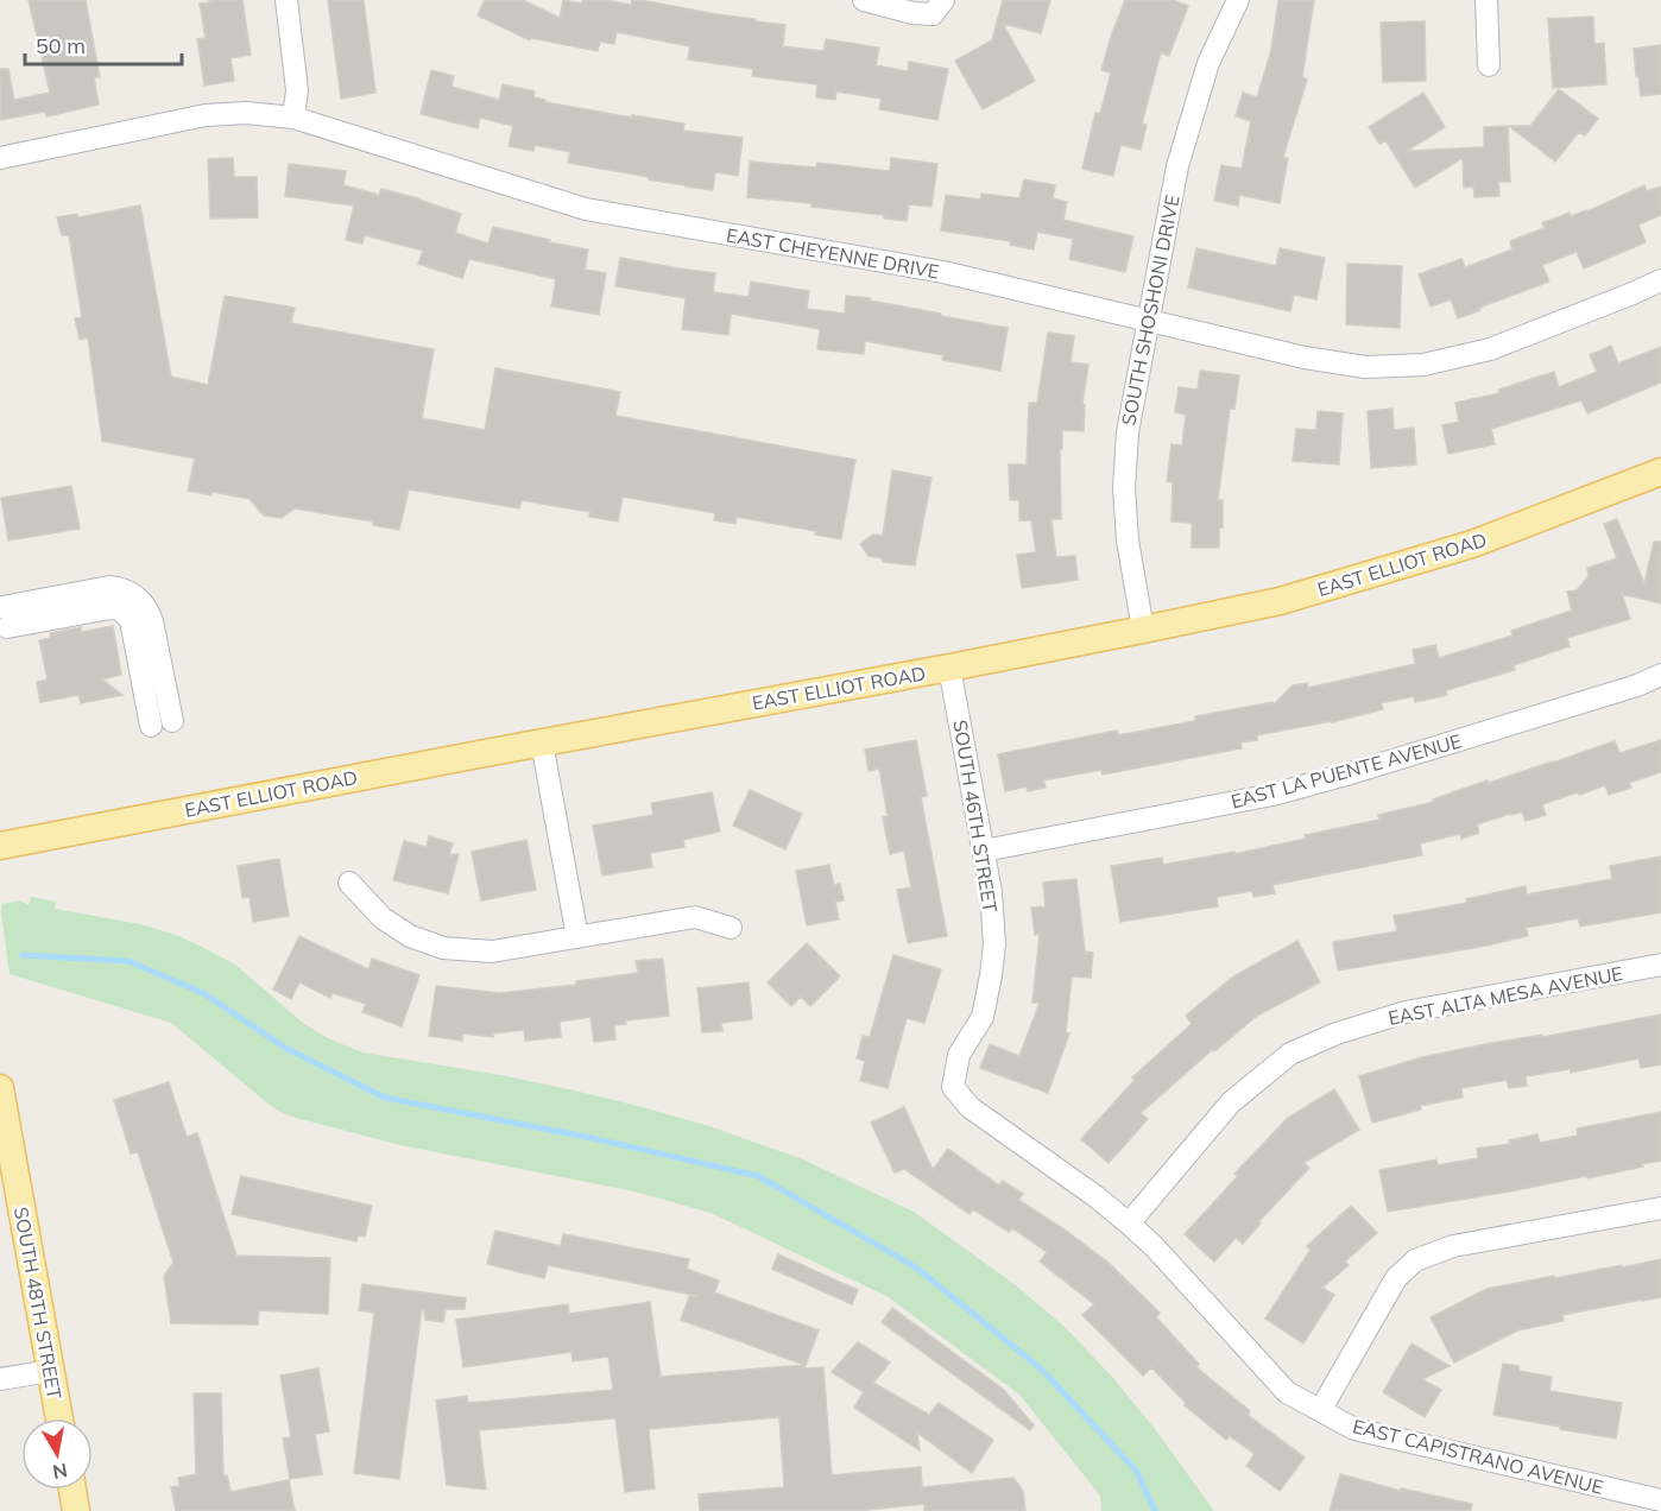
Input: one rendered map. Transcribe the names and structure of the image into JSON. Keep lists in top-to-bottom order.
{
  "streets": {
    "main road": ["EAST ELLIOT ROAD", "SOUTH 48TH STREET"],
    "street": [
      "EAST CHEYENNE DRIVE",
      "SOUTH SHOSHONI DRIVE",
      "EAST LA PUENTE AVENUE",
      "SOUTH 46TH STREET",
      "EAST ALTA MESA AVENUE",
      "EAST CAPISTRANO AVENUE"
    ]
  },
  "crossings": [
    ["EAST CHEYENNE DRIVE", "SOUTH SHOSHONI DRIVE"],
    ["SOUTH SHOSHONI DRIVE", "EAST ELLIOT ROAD"],
    ["EAST ELLIOT ROAD", "SOUTH 46TH STREET"],
    ["EAST LA PUENTE AVENUE", "SOUTH 46TH STREET"],
    ["SOUTH 46TH STREET", "EAST CAPISTRANO AVENUE"],
    ["EAST ALTA MESA AVENUE", "EAST CAPISTRANO AVENUE"]
  ],
  "scale_bar": "50 m",
  "north": "bottom"
}
